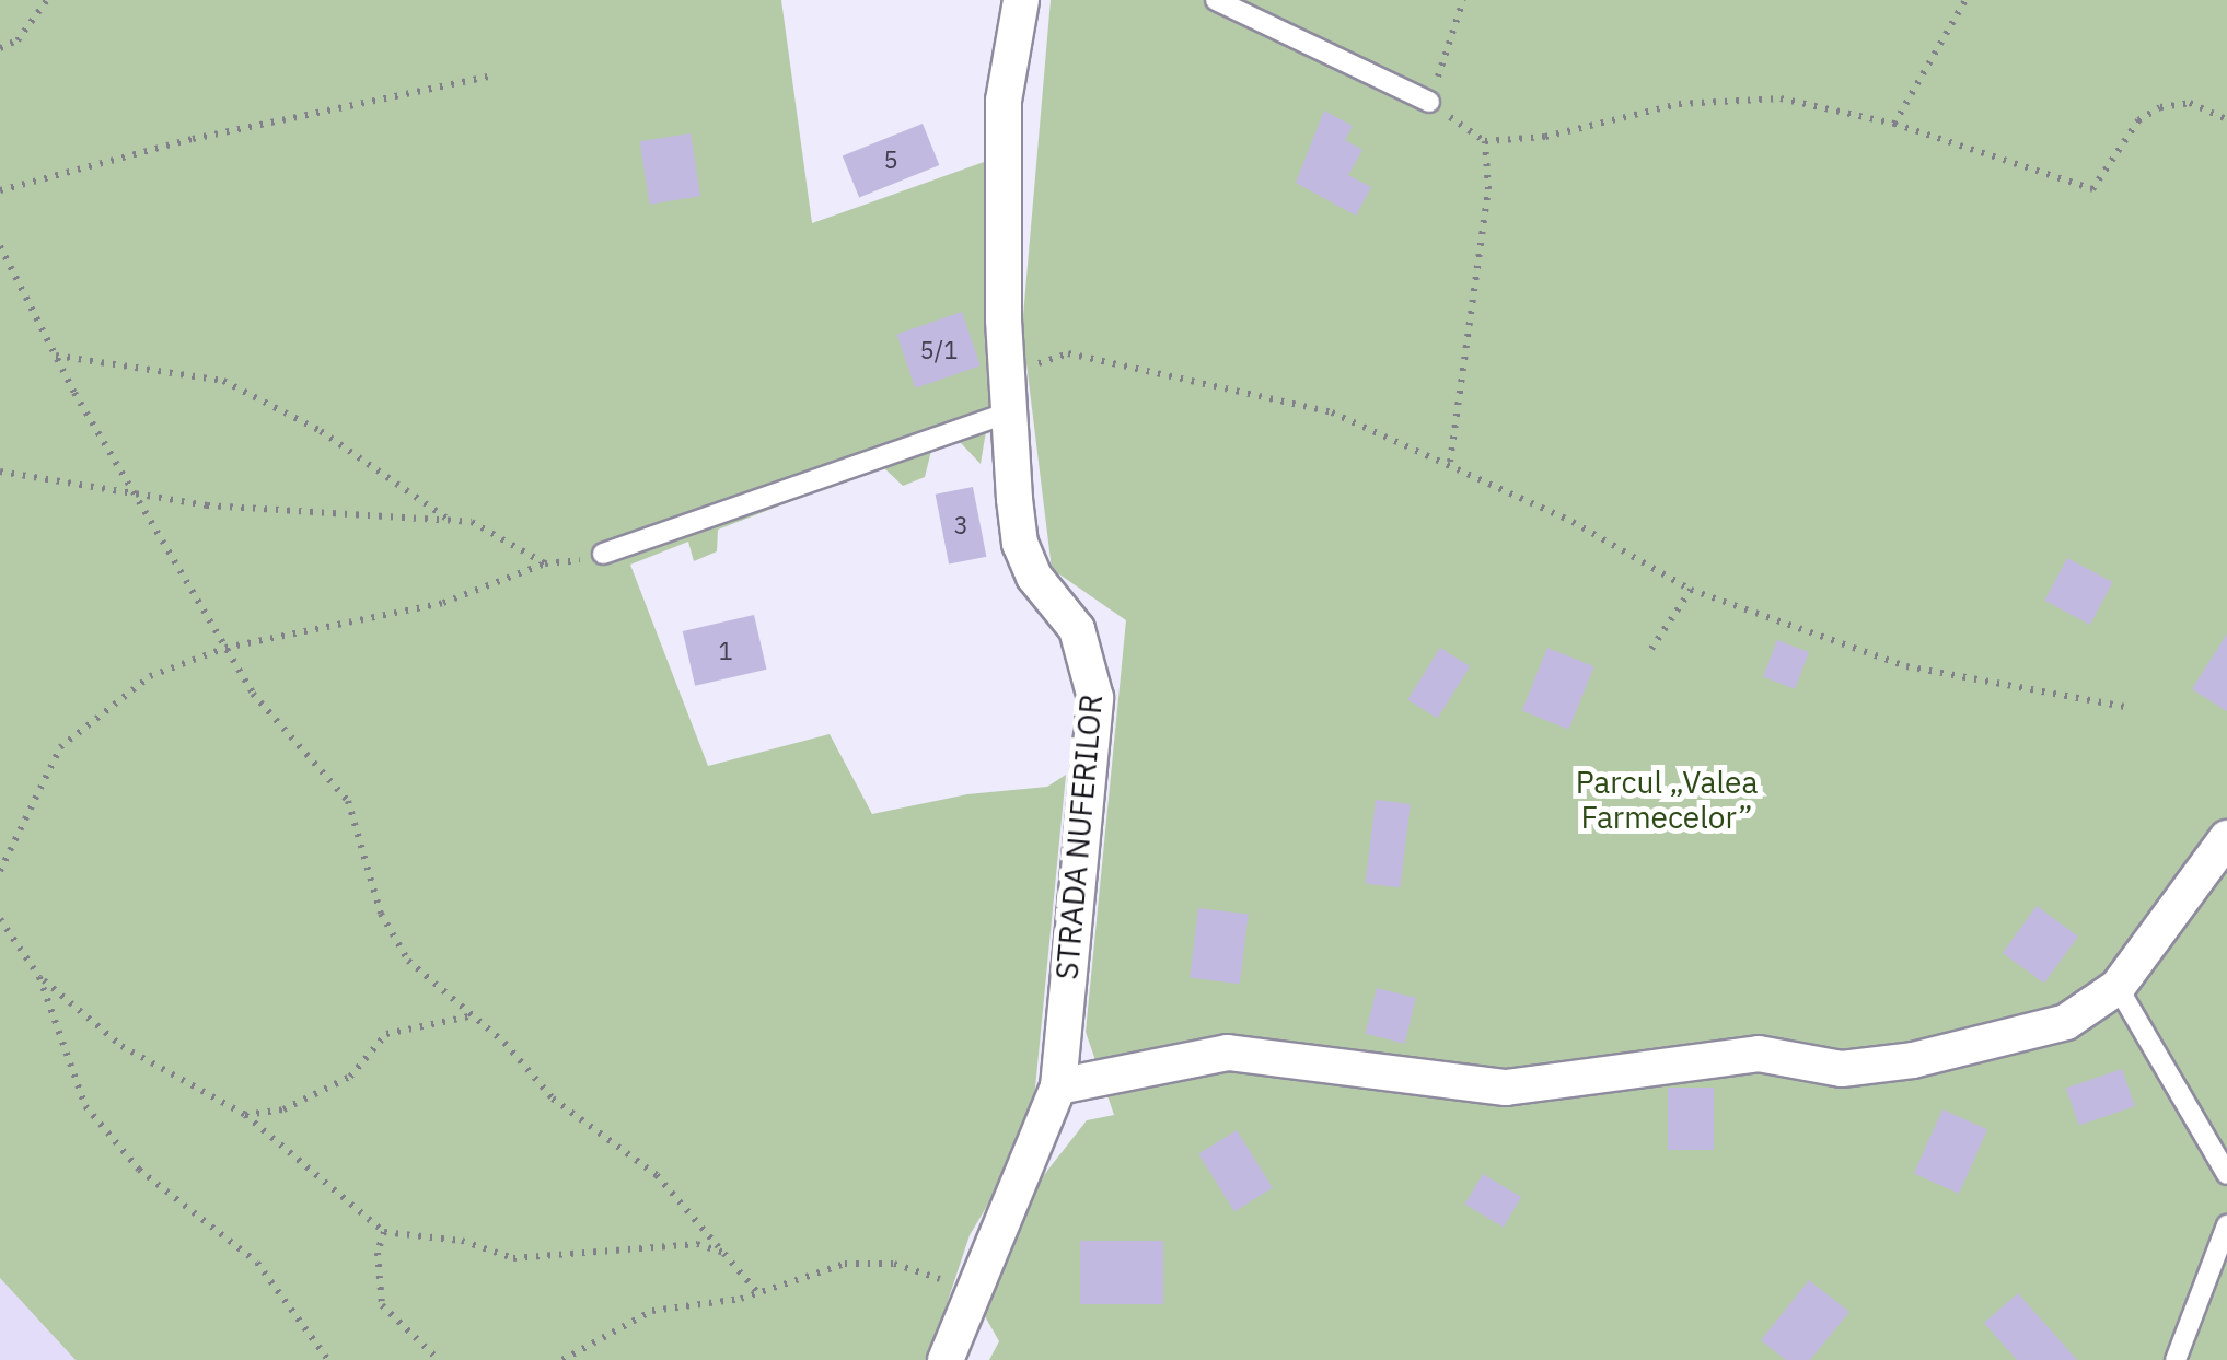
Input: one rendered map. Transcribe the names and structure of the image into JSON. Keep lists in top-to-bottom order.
{
  "streets": {
    "street": ["STRADA NUFERILOR"]
  },
  "parks": ["Parcul „Valea Farmecelor”"],
  "house_numbers": [
    "5",
    "5/1",
    "3",
    "1"
  ]
}
